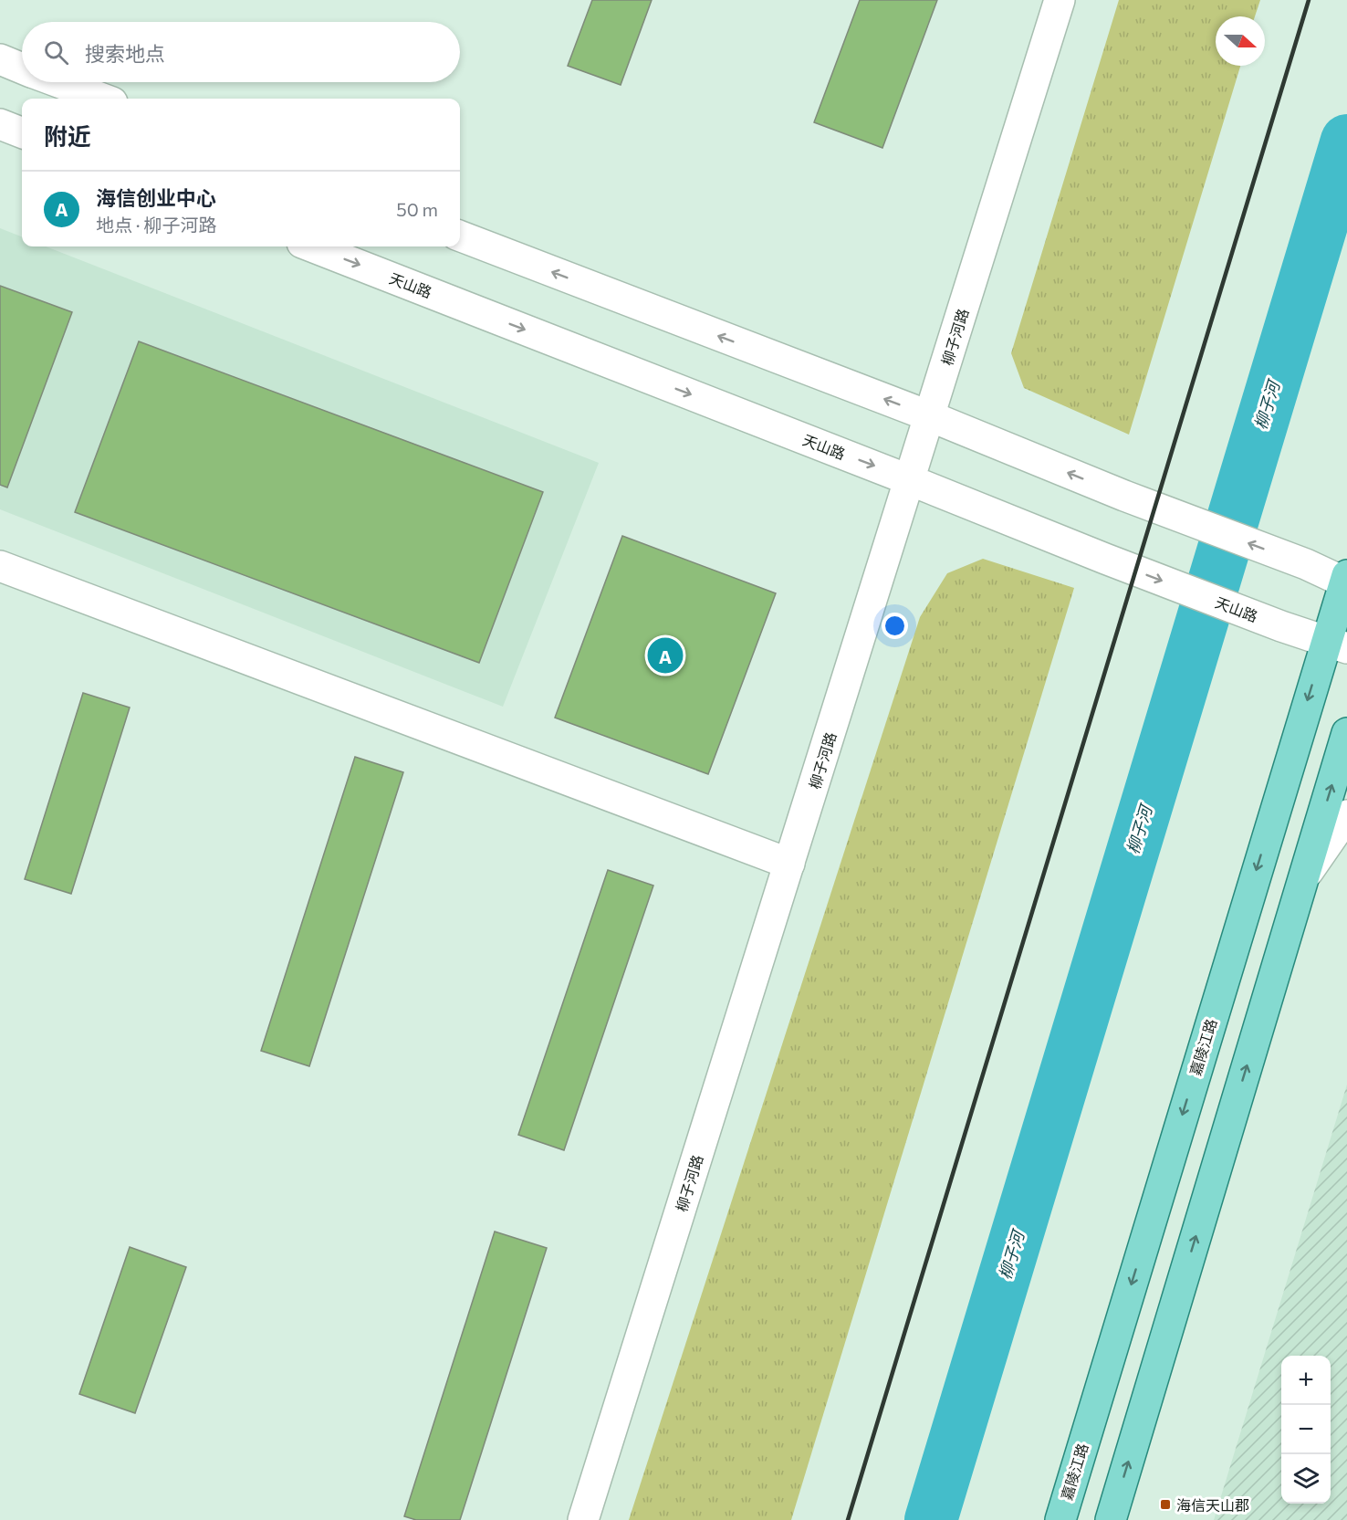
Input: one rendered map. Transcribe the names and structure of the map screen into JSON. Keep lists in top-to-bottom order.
{
  "streets": {
    "main road": ["嘉陵江路"],
    "street": ["天山路", "柳子河路"]
  },
  "crossings": [
    ["天山路", "柳子河路"],
    ["天山路", "嘉陵江路"]
  ],
  "water": ["柳子河"],
  "places": {
    "transit": ["海信天山郡"]
  },
  "north": "right",
  "page": {
    "search": "搜索地点",
    "heading": "附近",
    "list": [
      {
        "mark": "A",
        "name": "海信创业中心",
        "note": "地点 · 柳子河路",
        "value": "50 m"
      }
    ],
    "pins": "A",
    "map_buttons": ["+", "−"]
  }
}
